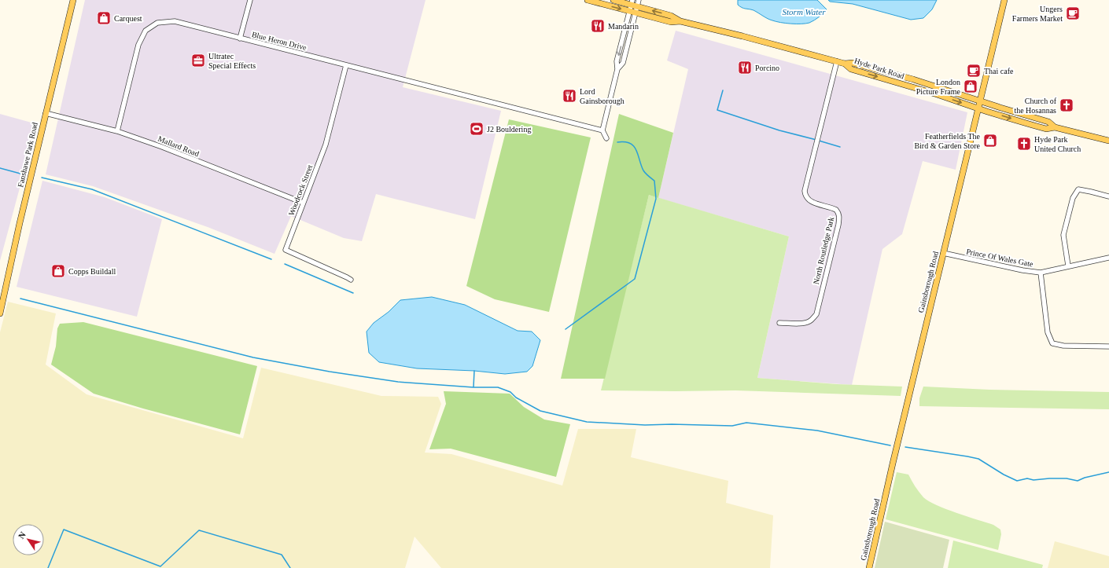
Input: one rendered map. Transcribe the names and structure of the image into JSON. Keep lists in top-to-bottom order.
{
  "streets": {
    "main road": ["Hyde Park Road", "Fanshawe Park Road", "Gainsborough Road"],
    "street": [
      "Blue Heron Drive",
      "Mallard Road",
      "Woodcock Street",
      "North Routledge Park",
      "Prince Of Wales Gate"
    ]
  },
  "crossings": [
    ["Blue Heron Drive", "Mallard Road"],
    ["Blue Heron Drive", "Woodcock Street"],
    ["Hyde Park Road", "North Routledge Park"],
    ["Hyde Park Road", "Gainsborough Road"],
    ["Mallard Road", "Fanshawe Park Road"],
    ["Mallard Road", "Woodcock Street"],
    ["Prince Of Wales Gate", "Gainsborough Road"]
  ],
  "water": ["Storm Water"],
  "places": {
    "cafe": ["Ungers Farmers Market", "Thai cafe"],
    "shop": [
      "Carquest",
      "London Picture Frame",
      "Featherfields The Bird & Garden Store",
      "Copps Buildall"
    ],
    "restaurant": ["Mandarin", "Porcino", "Lord Gainsborough"],
    "office": ["Ultratec Special Effects"],
    "church": ["Church of the Hosannas", "Hyde Park United Church"],
    "sports": ["J2 Bouldering"]
  },
  "north": "top left"
}
